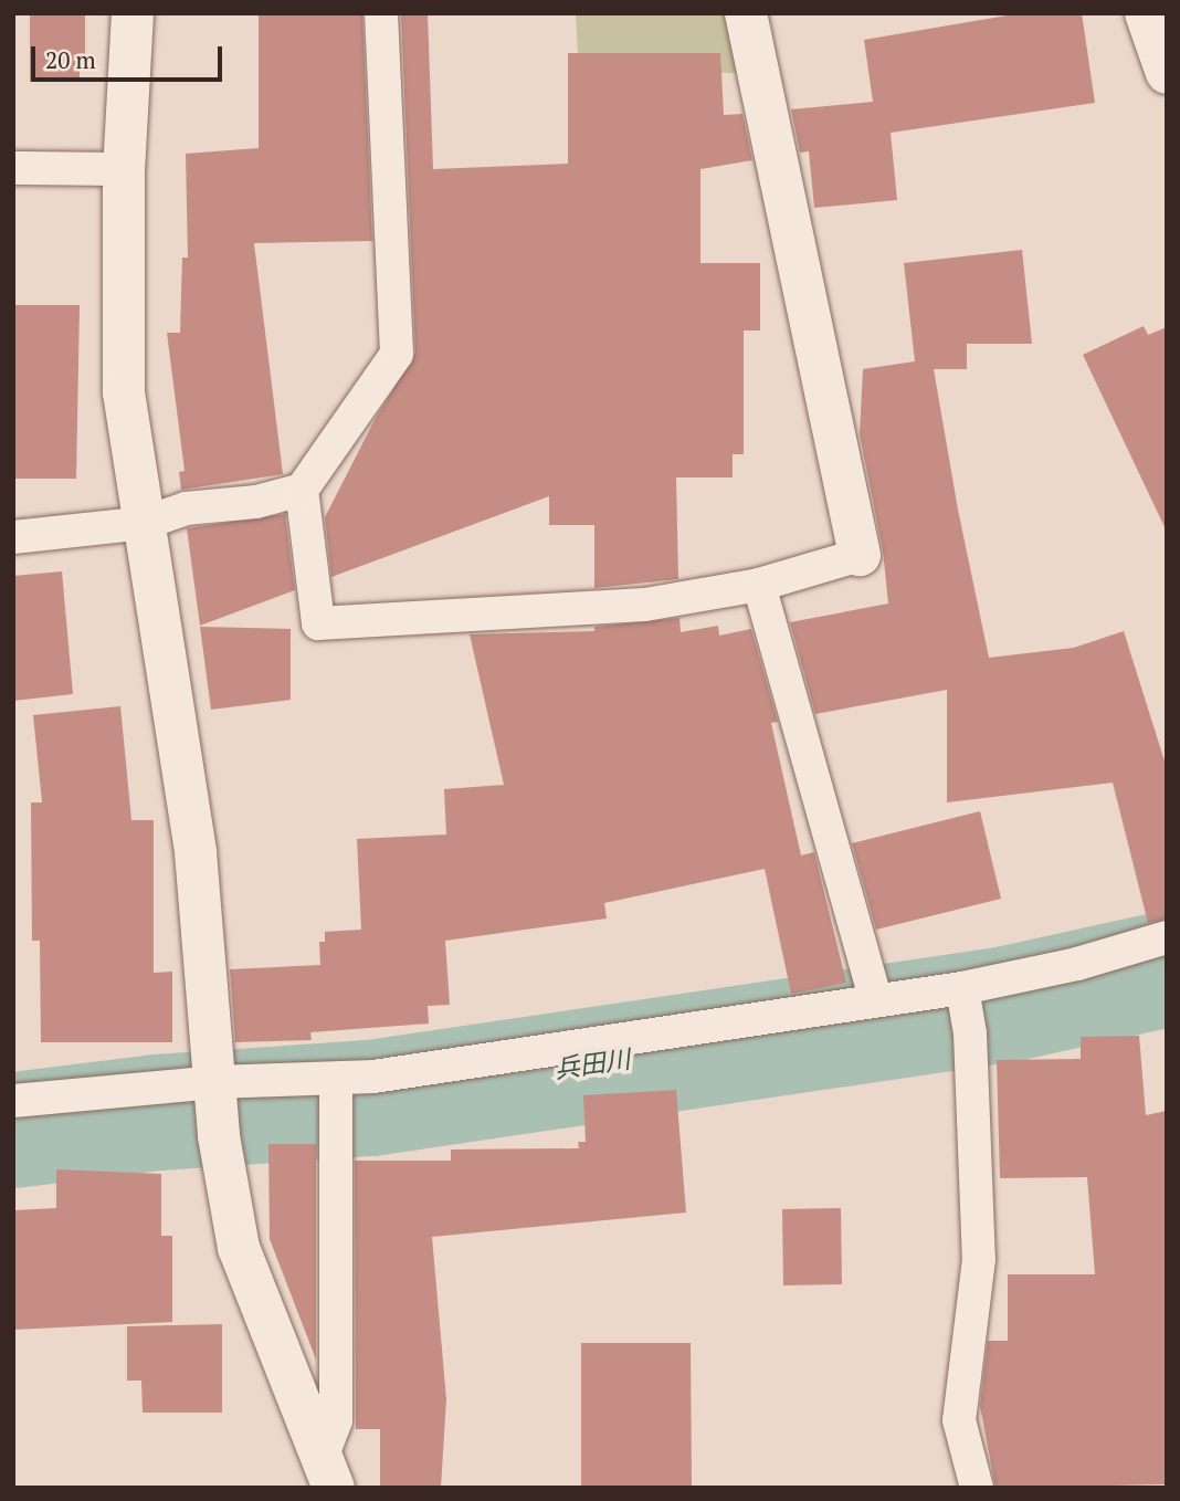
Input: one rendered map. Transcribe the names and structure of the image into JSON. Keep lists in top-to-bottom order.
{
  "water": ["兵田川"],
  "scale_bar": "20 m"
}
